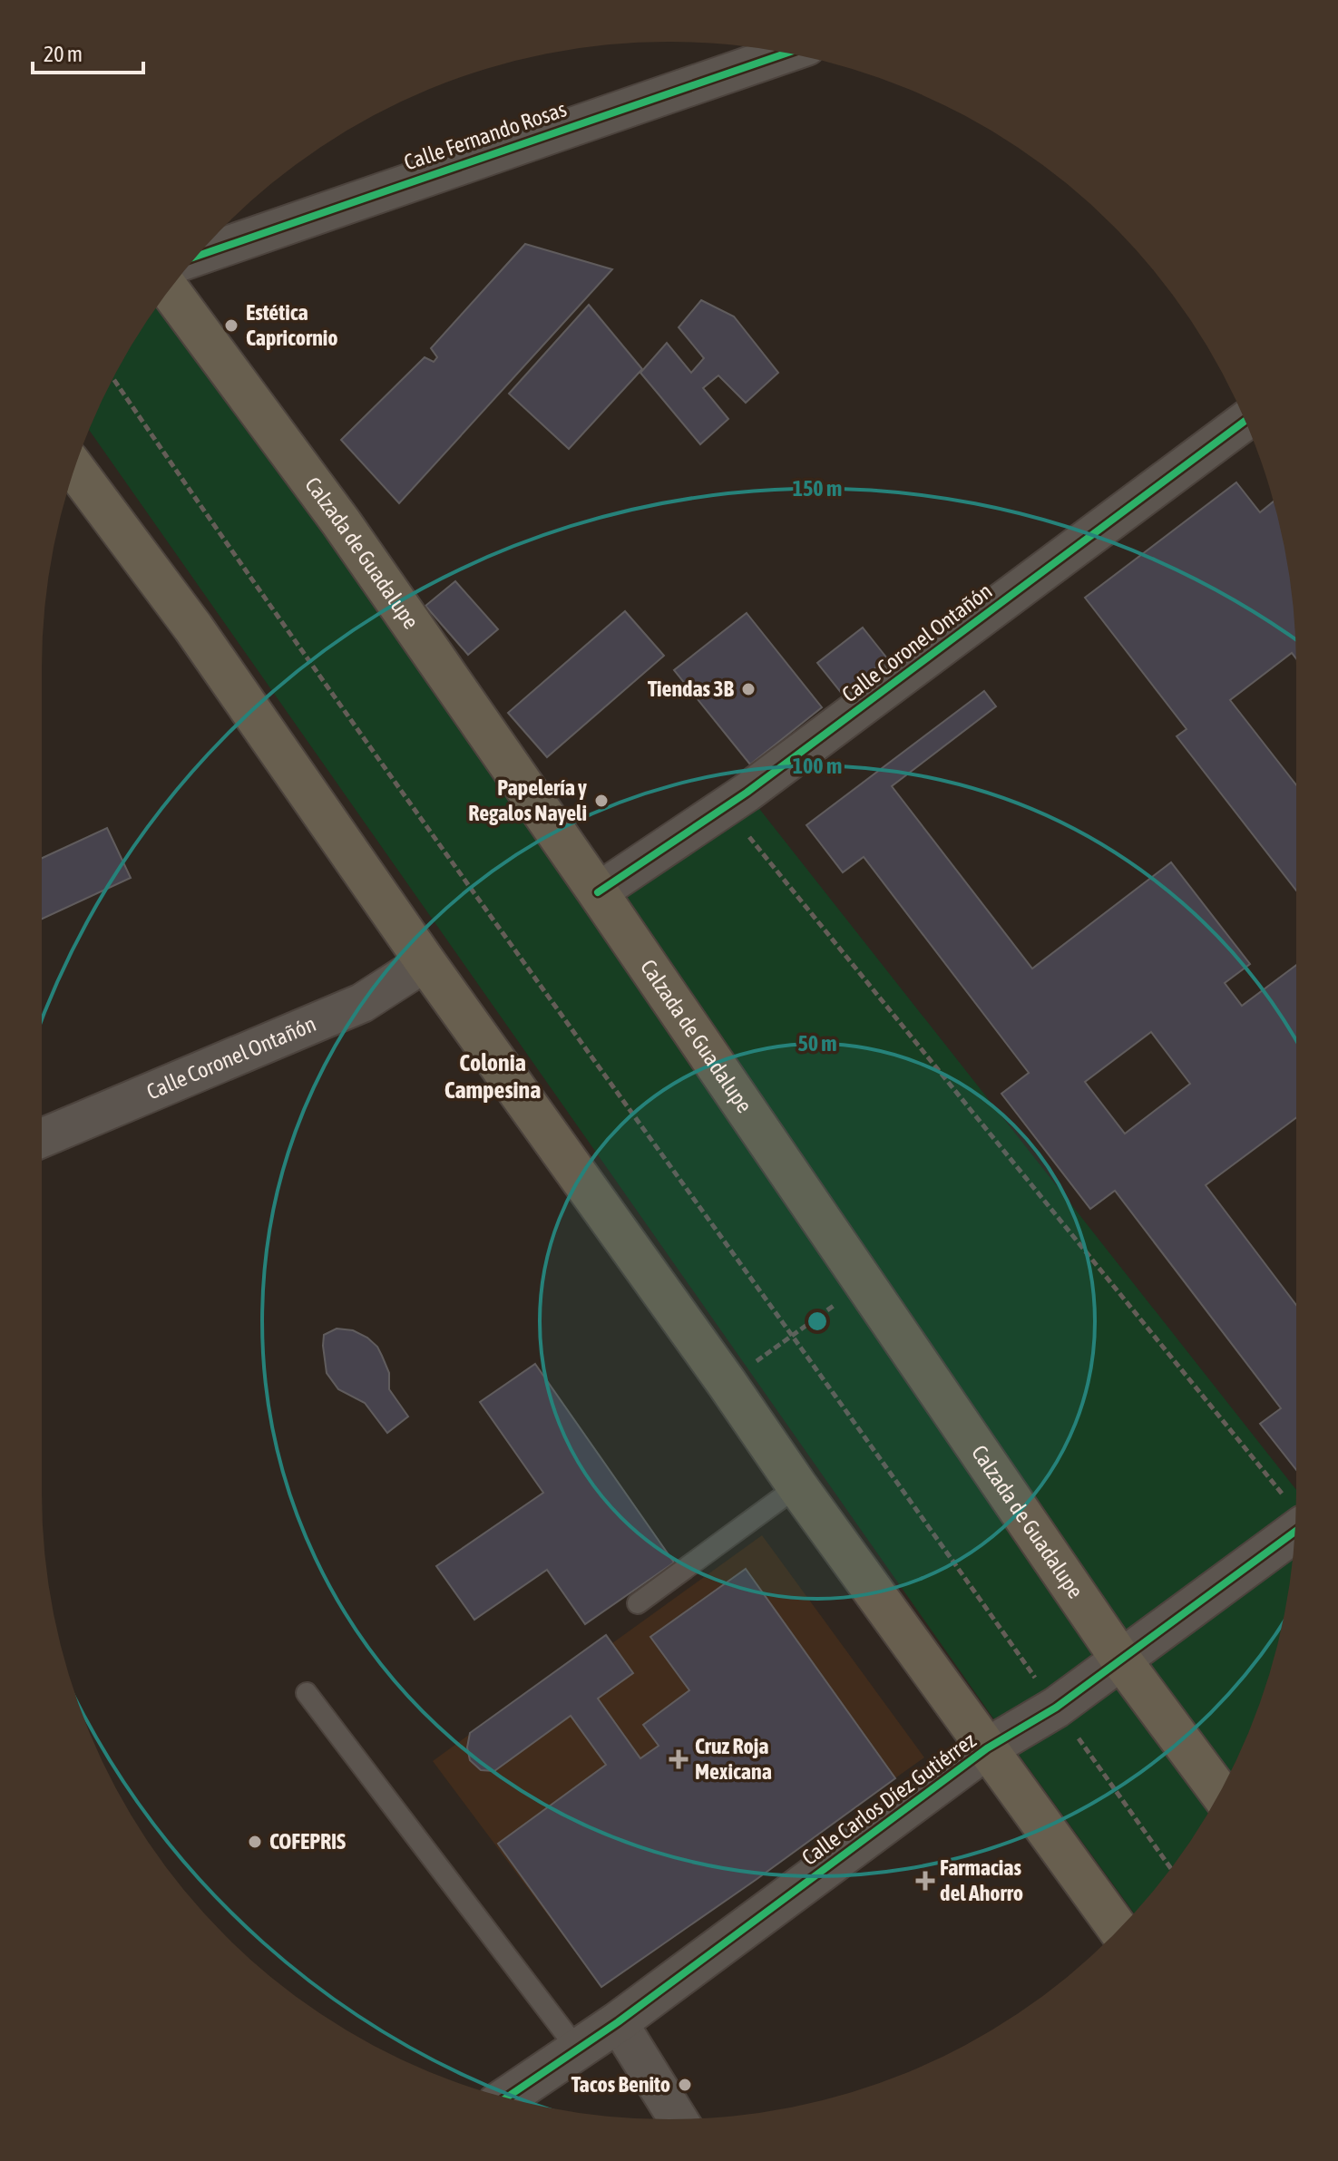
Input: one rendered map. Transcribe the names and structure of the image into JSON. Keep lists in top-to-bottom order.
{
  "streets": {
    "main road": ["Calzada de Guadalupe"],
    "street": ["Calle Fernando Rosas", "Calle Coronel Ontañón", "Calle Carlos Díez Gutiérrez"]
  },
  "crossings": [
    ["Calzada de Guadalupe", "Calle Coronel Ontañón"],
    ["Calzada de Guadalupe", "Calle Carlos Díez Gutiérrez"]
  ],
  "districts": ["Colonia Campesina"],
  "places": {
    "other": [
      "Estética Capricornio",
      "Tiendas 3B",
      "Papelería y Regalos Nayeli",
      "COFEPRIS",
      "Tacos Benito"
    ],
    "health": ["Cruz Roja Mexicana", "Farmacias del Ahorro"]
  },
  "scale_bar": "20 m",
  "rings": ["150 m", "100 m", "50 m"]
}
